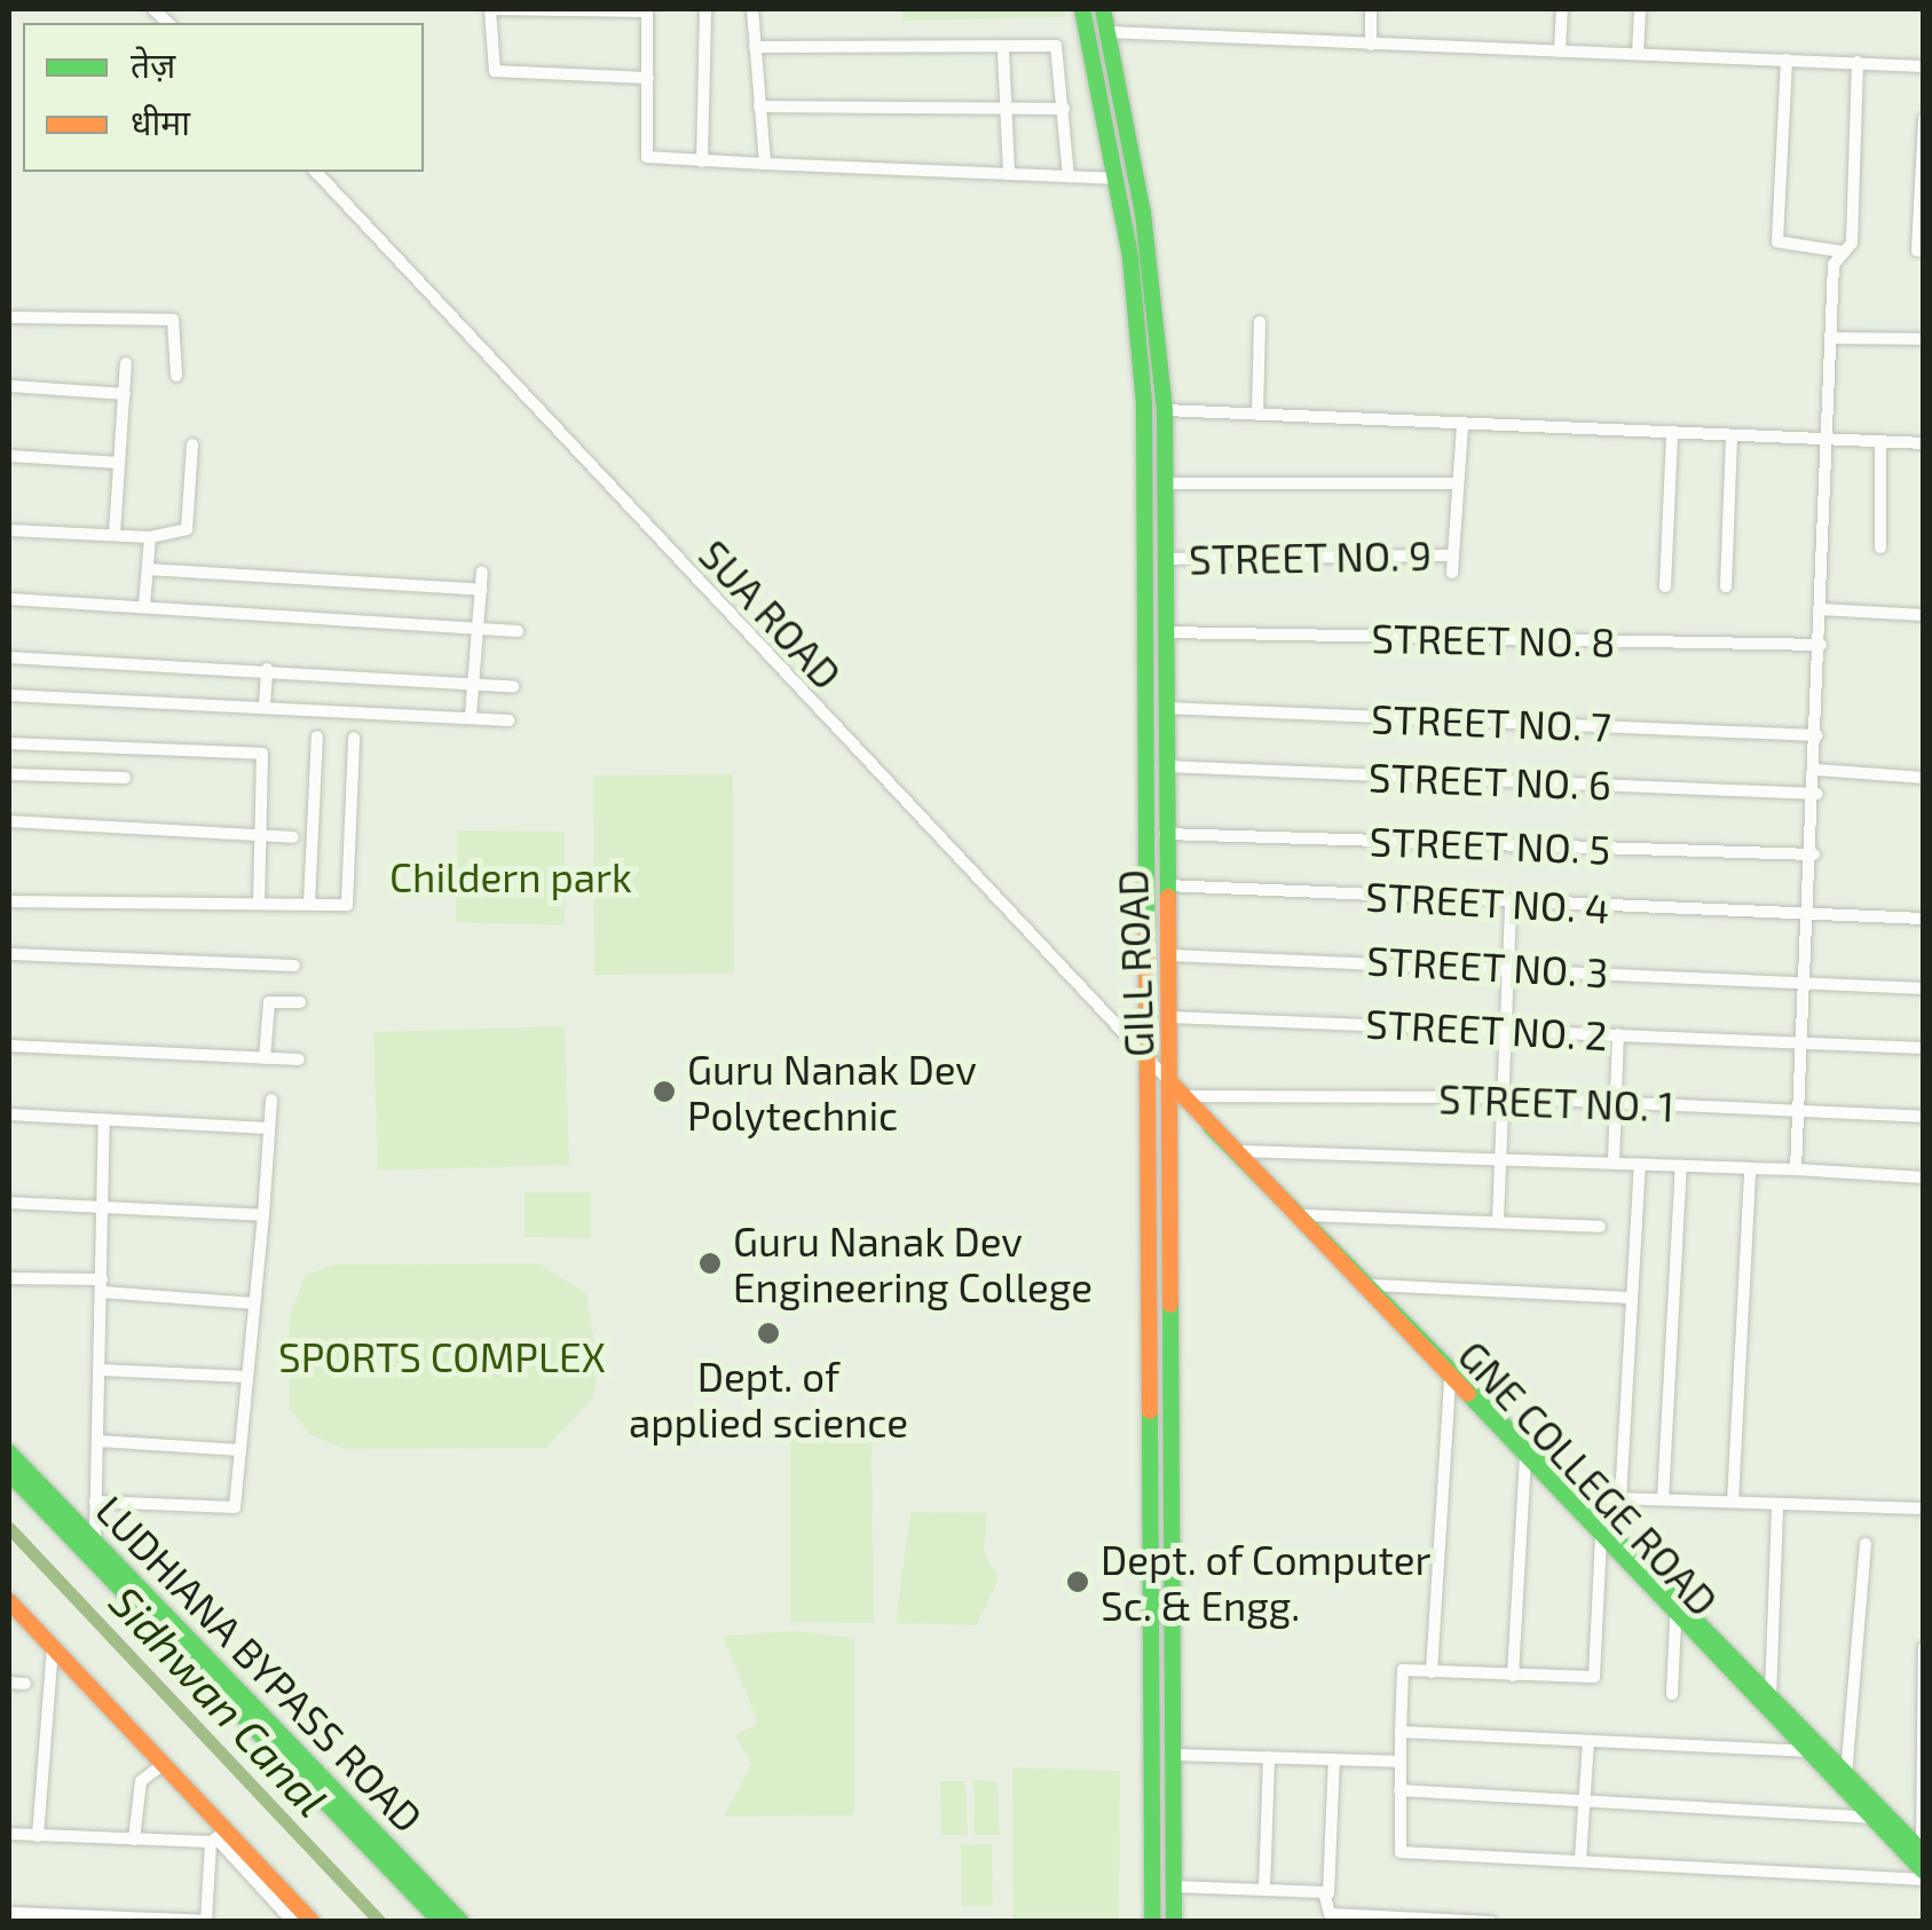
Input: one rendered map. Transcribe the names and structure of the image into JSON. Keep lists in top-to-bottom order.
{
  "streets": {
    "main road": [
      "SUA ROAD",
      "GILL ROAD",
      "GNE COLLEGE ROAD",
      "LUDHIANA BYPASS ROAD"
    ],
    "street": [
      "STREET NO. 9",
      "STREET NO. 8",
      "STREET NO. 7",
      "STREET NO. 6",
      "STREET NO. 5",
      "STREET NO. 4",
      "STREET NO. 3",
      "STREET NO. 2",
      "STREET NO. 1"
    ]
  },
  "crossings": [
    ["STREET NO. 9", "GILL ROAD"],
    ["SUA ROAD", "GILL ROAD"],
    ["SUA ROAD", "STREET NO. 1"],
    ["SUA ROAD", "GNE COLLEGE ROAD"],
    ["STREET NO. 8", "GILL ROAD"],
    ["STREET NO. 7", "GILL ROAD"],
    ["STREET NO. 6", "GILL ROAD"],
    ["STREET NO. 5", "GILL ROAD"],
    ["STREET NO. 4", "GILL ROAD"],
    ["GILL ROAD", "STREET NO. 3"],
    ["GILL ROAD", "STREET NO. 2"],
    ["STREET NO. 1", "GNE COLLEGE ROAD"]
  ],
  "water": ["Sidhwan Canal"],
  "parks": ["Childern park", "SPORTS COMPLEX"],
  "places": [
    "Guru Nanak Dev Polytechnic",
    "Guru Nanak Dev Engineering College",
    "Dept. of applied science",
    "Dept. of Computer Sc. & Engg."
  ],
  "legend": ["तेज़", "धीमा"]
}
